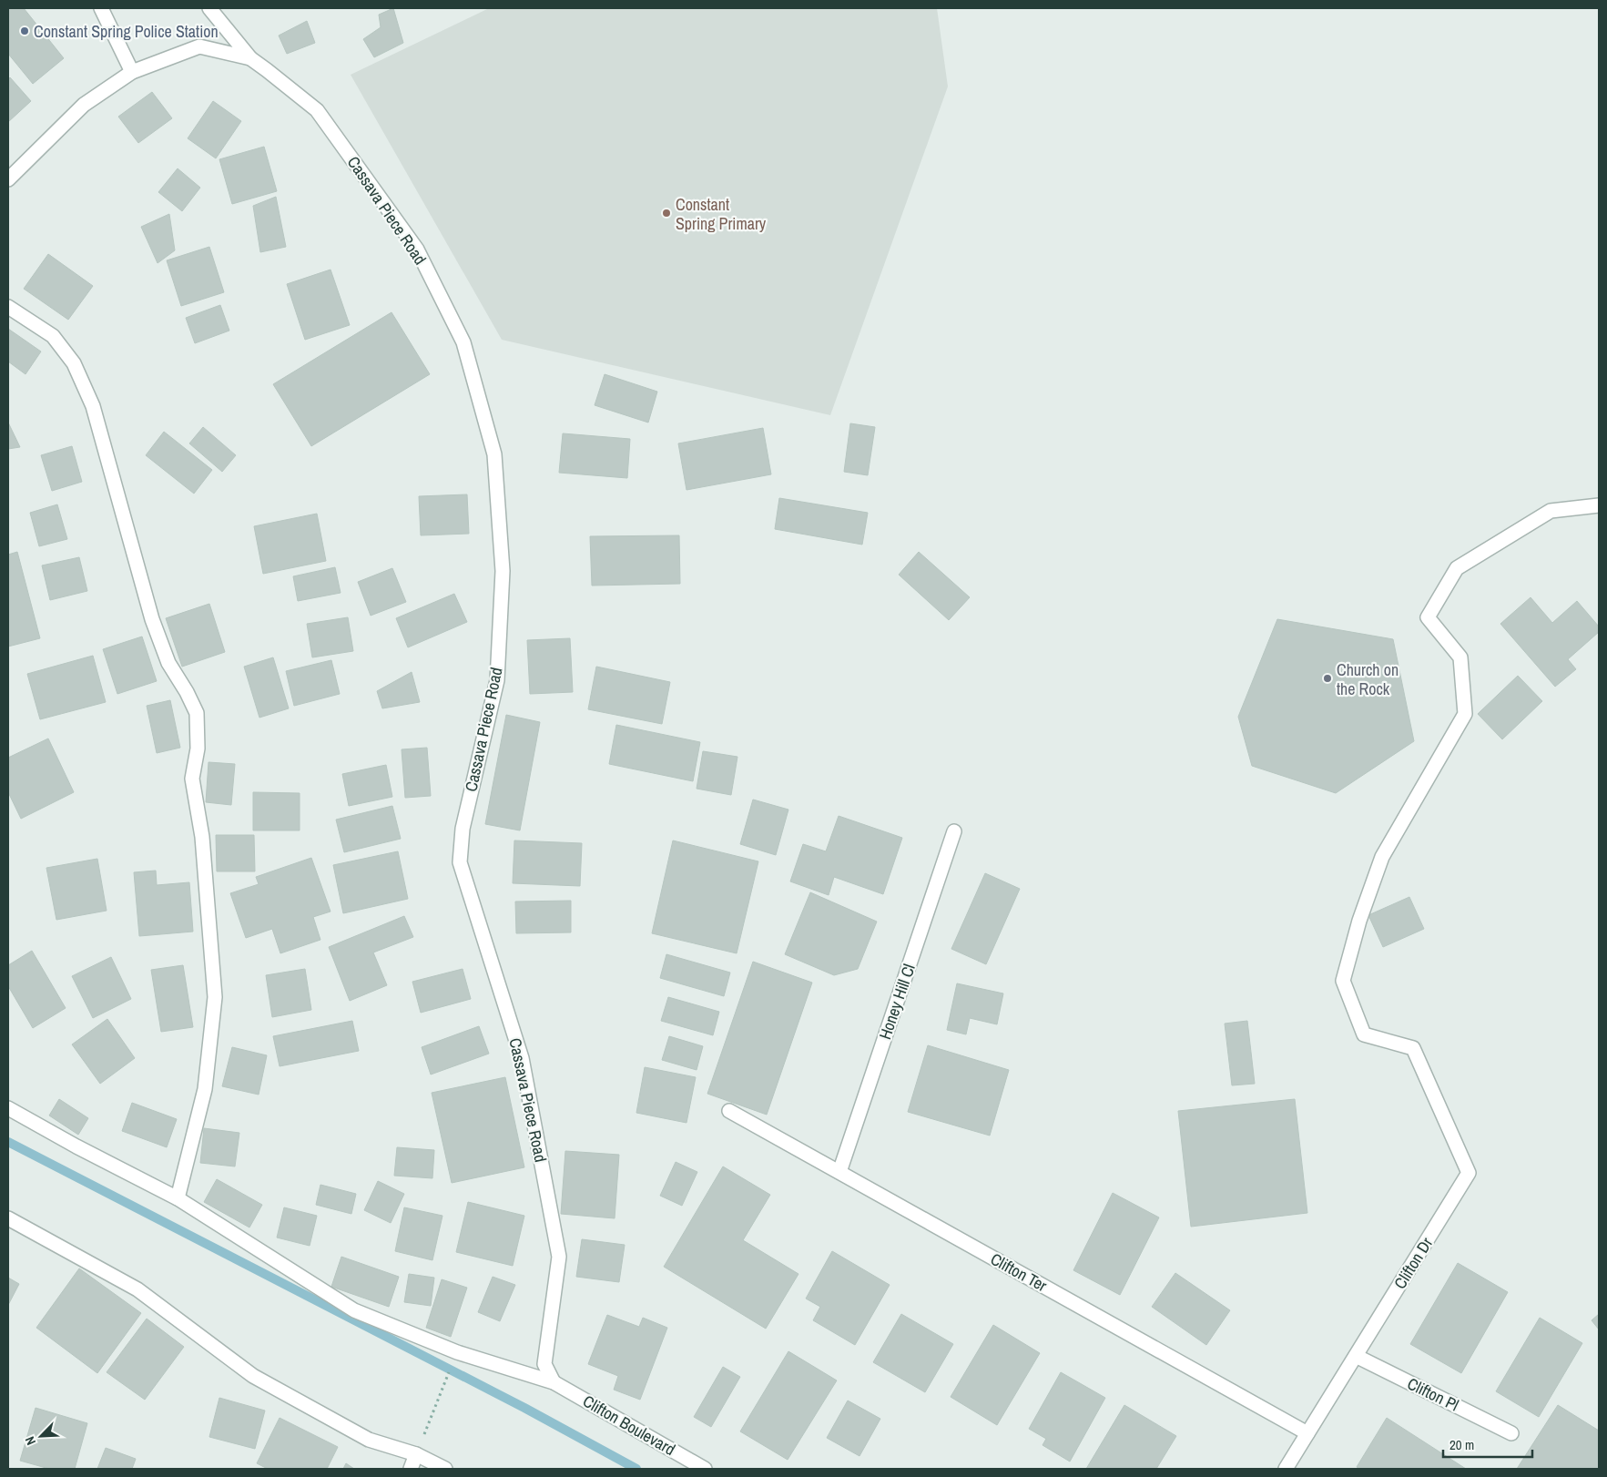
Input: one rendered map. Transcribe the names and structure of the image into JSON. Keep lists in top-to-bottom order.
{
  "streets": {
    "street": [
      "Cassava Piece Road",
      "Honey Hill Cl",
      "Clifton Dr",
      "Clifton Ter",
      "Clifton Pl",
      "Clifton Boulevard"
    ]
  },
  "crossings": [
    ["Cassava Piece Road", "Clifton Boulevard"],
    ["Honey Hill Cl", "Clifton Ter"],
    ["Clifton Dr", "Clifton Ter"],
    ["Clifton Dr", "Clifton Pl"]
  ],
  "places": ["Constant Spring Police Station", "Constant Spring Primary", "Church on the Rock"],
  "scale_bar": "20 m",
  "north": "bottom left"
}
